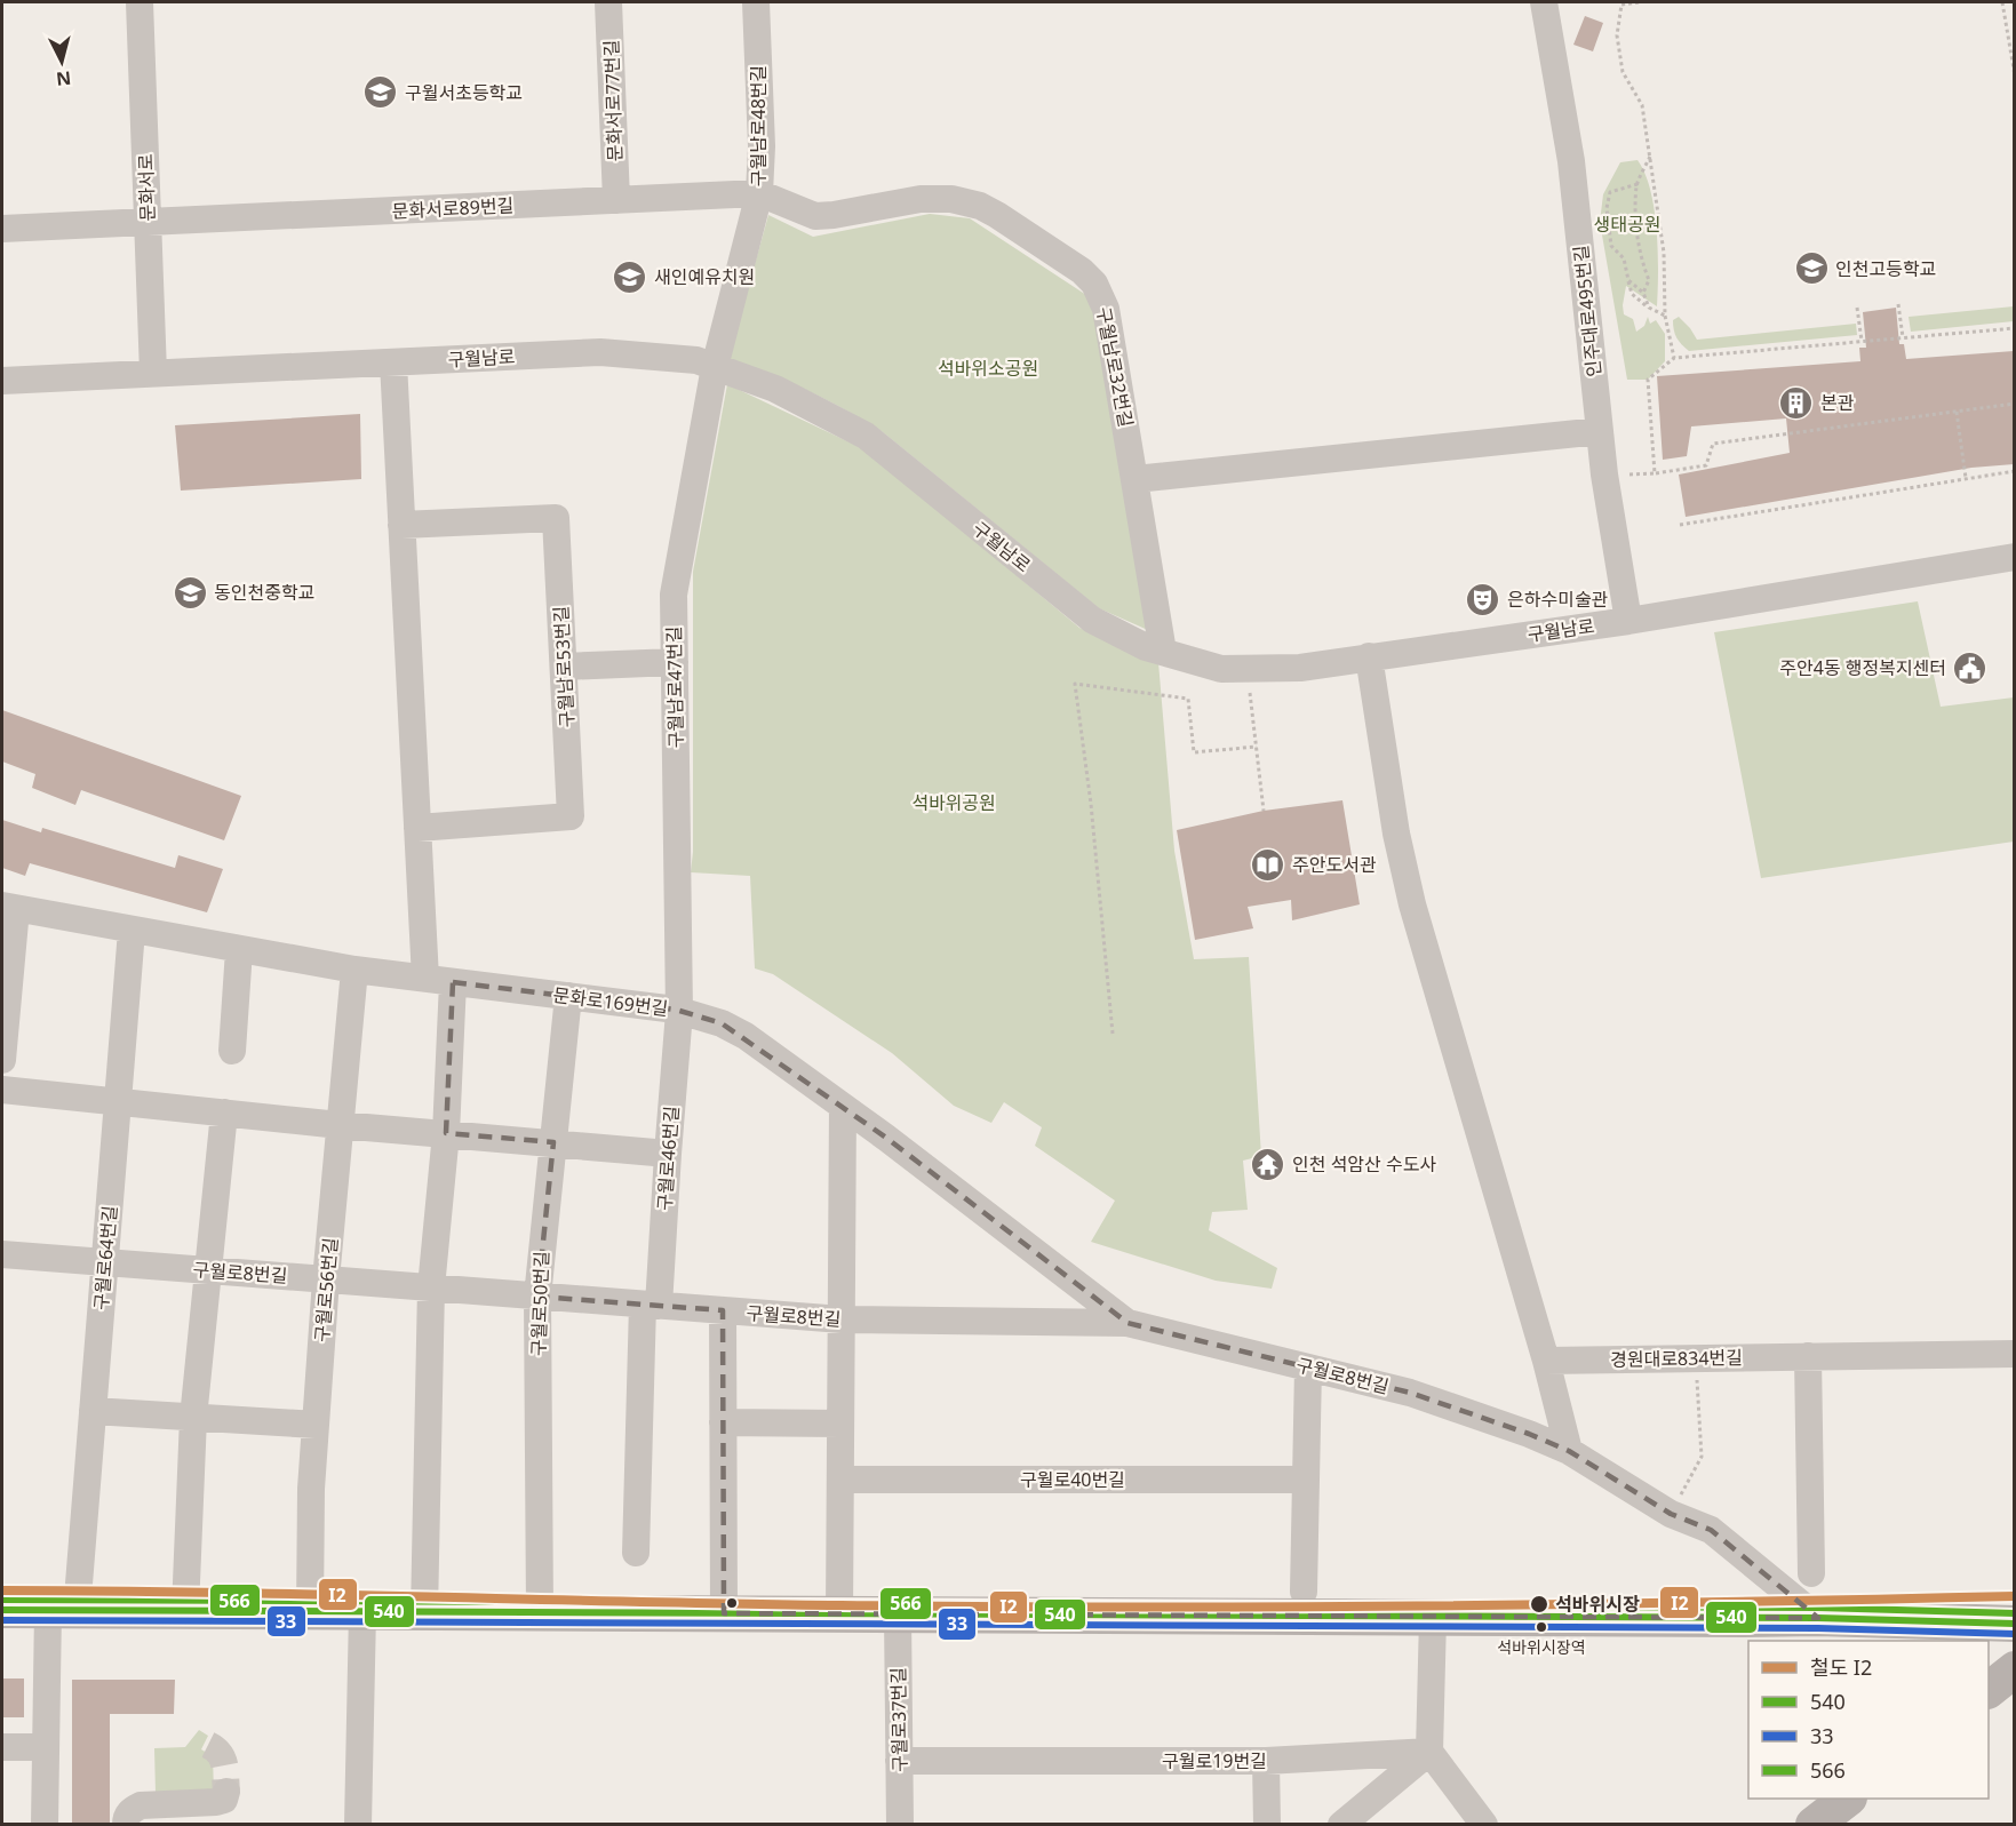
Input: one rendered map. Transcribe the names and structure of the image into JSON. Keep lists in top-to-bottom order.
{
  "streets": {
    "street": [
      "문화서로77번길",
      "구월남로48번길",
      "문화서로",
      "문화서로89번길",
      "인주대로495번길",
      "구월남로",
      "구월남로32번길",
      "구월남로53번길",
      "구월남로47번길",
      "문화로169번길",
      "구월로46번길",
      "구월로64번길",
      "구월로8번길",
      "구월로56번길",
      "구월로50번길",
      "경원대로834번길",
      "구월로40번길",
      "구월로37번길",
      "구월로19번길"
    ]
  },
  "crossings": [
    ["문화서로77번길", "문화서로89번길"],
    ["구월남로48번길", "문화서로89번길"],
    ["구월남로48번길", "구월남로"],
    ["구월남로48번길", "구월남로32번길"],
    ["구월남로48번길", "구월남로47번길"],
    ["문화서로", "문화서로89번길"],
    ["문화서로", "구월남로"],
    ["문화서로89번길", "구월남로32번길"],
    ["인주대로495번길", "구월남로"],
    ["구월남로", "구월남로32번길"],
    ["구월남로", "구월남로47번길"],
    ["구월남로47번길", "문화로169번길"],
    ["구월남로47번길", "구월로46번길"],
    ["문화로169번길", "구월로46번길"],
    ["문화로169번길", "구월로64번길"],
    ["문화로169번길", "구월로8번길"],
    ["문화로169번길", "구월로56번길"],
    ["문화로169번길", "구월로50번길"],
    ["구월로46번길", "구월로8번길"],
    ["구월로64번길", "구월로8번길"],
    ["구월로8번길", "구월로56번길"],
    ["구월로8번길", "구월로50번길"],
    ["구월로37번길", "구월로19번길"]
  ],
  "parks": ["생태공원", "석바위소공원", "석바위공원"],
  "places": {
    "school or university": [
      "구월서초등학교",
      "인천고등학교",
      "새인예유치원",
      "동인천중학교"
    ],
    "building": ["본관"],
    "theatre": ["은하수미술관"],
    "public building": ["주안4동 행정복지센터"],
    "library": ["주안도서관"],
    "temple": ["인천 석암산 수도사"],
    "other": ["석바위시장", "석바위시장역"]
  },
  "lines": [
    "rail line I2",
    "transit line 566",
    "transit line 540",
    "transit line 33"
  ],
  "legend": [
    "철도 I2",
    "540",
    "33",
    "566"
  ],
  "north": "bottom"
}
